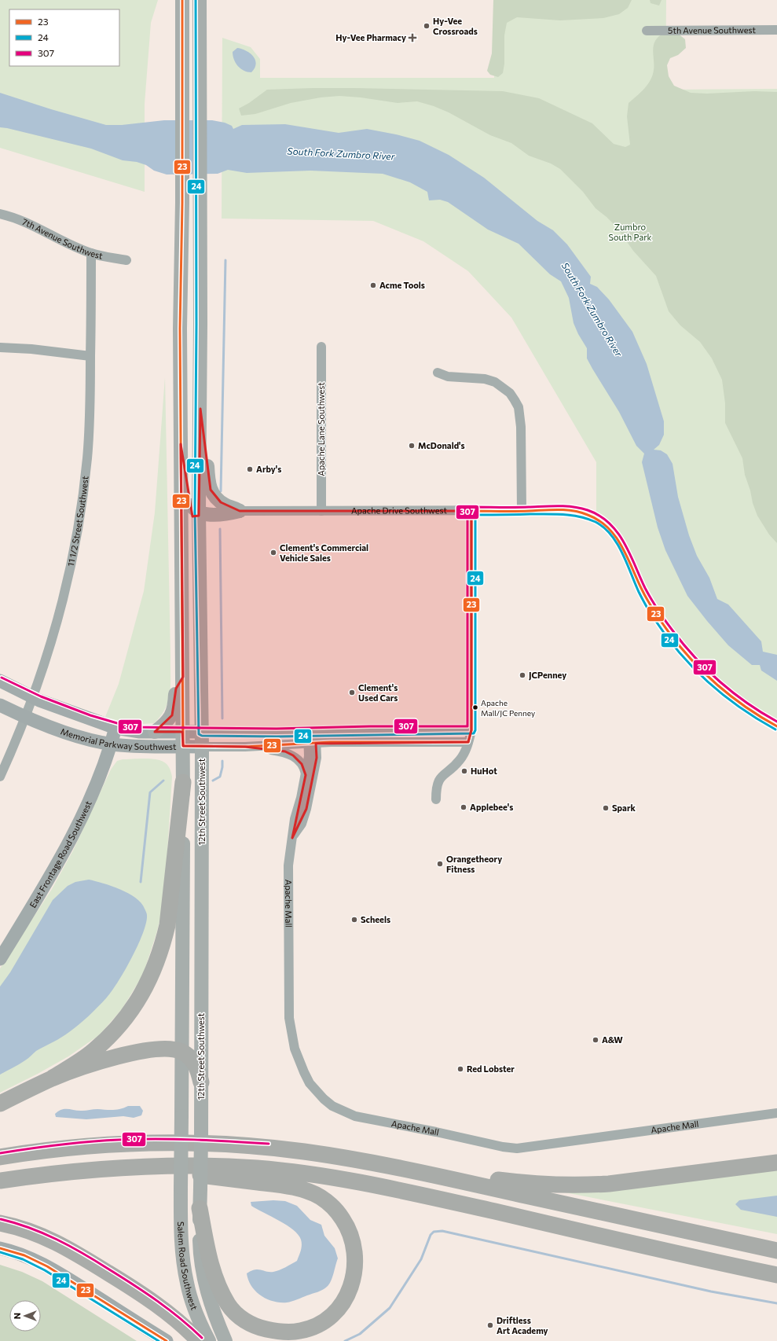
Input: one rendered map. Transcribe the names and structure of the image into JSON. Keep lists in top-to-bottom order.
{
  "streets": {
    "main road": ["12th Street Southwest", "Salem Road Southwest"],
    "street": [
      "5th Avenue Southwest",
      "7th Avenue Southwest",
      "Apache Lane Southwest",
      "Apache Drive Southwest",
      "11 1/2 Street Southwest",
      "Memorial Parkway Southwest",
      "East Frontage Road Southwest",
      "Apache Mall"
    ]
  },
  "crossings": [
    ["7th Avenue Southwest", "11 1/2 Street Southwest"],
    ["Apache Lane Southwest", "Apache Drive Southwest"],
    ["11 1/2 Street Southwest", "Memorial Parkway Southwest"],
    ["Memorial Parkway Southwest", "12th Street Southwest"],
    ["Memorial Parkway Southwest", "East Frontage Road Southwest"],
    ["Memorial Parkway Southwest", "Apache Mall"],
    ["12th Street Southwest", "Salem Road Southwest"]
  ],
  "water": ["South Fork Zumbro River"],
  "parks": ["Zumbro South Park"],
  "places": {
    "other": [
      "Hy-Vee Crossroads",
      "Acme Tools",
      "McDonald's",
      "Arby's",
      "Clement's Commercial Vehicle Sales",
      "JCPenney",
      "Clement's Used Cars",
      "Apache Mall/JC Penney",
      "HuHot",
      "Applebee's",
      "Spark",
      "Orangetheory Fitness",
      "Scheels",
      "A&W",
      "Red Lobster",
      "Driftless Art Academy"
    ],
    "health": ["Hy-Vee Pharmacy"]
  },
  "lines": ["transit line 23", "transit line 24", "transit line 307"],
  "legend": ["23", "24", "307"],
  "north": "left"
}
